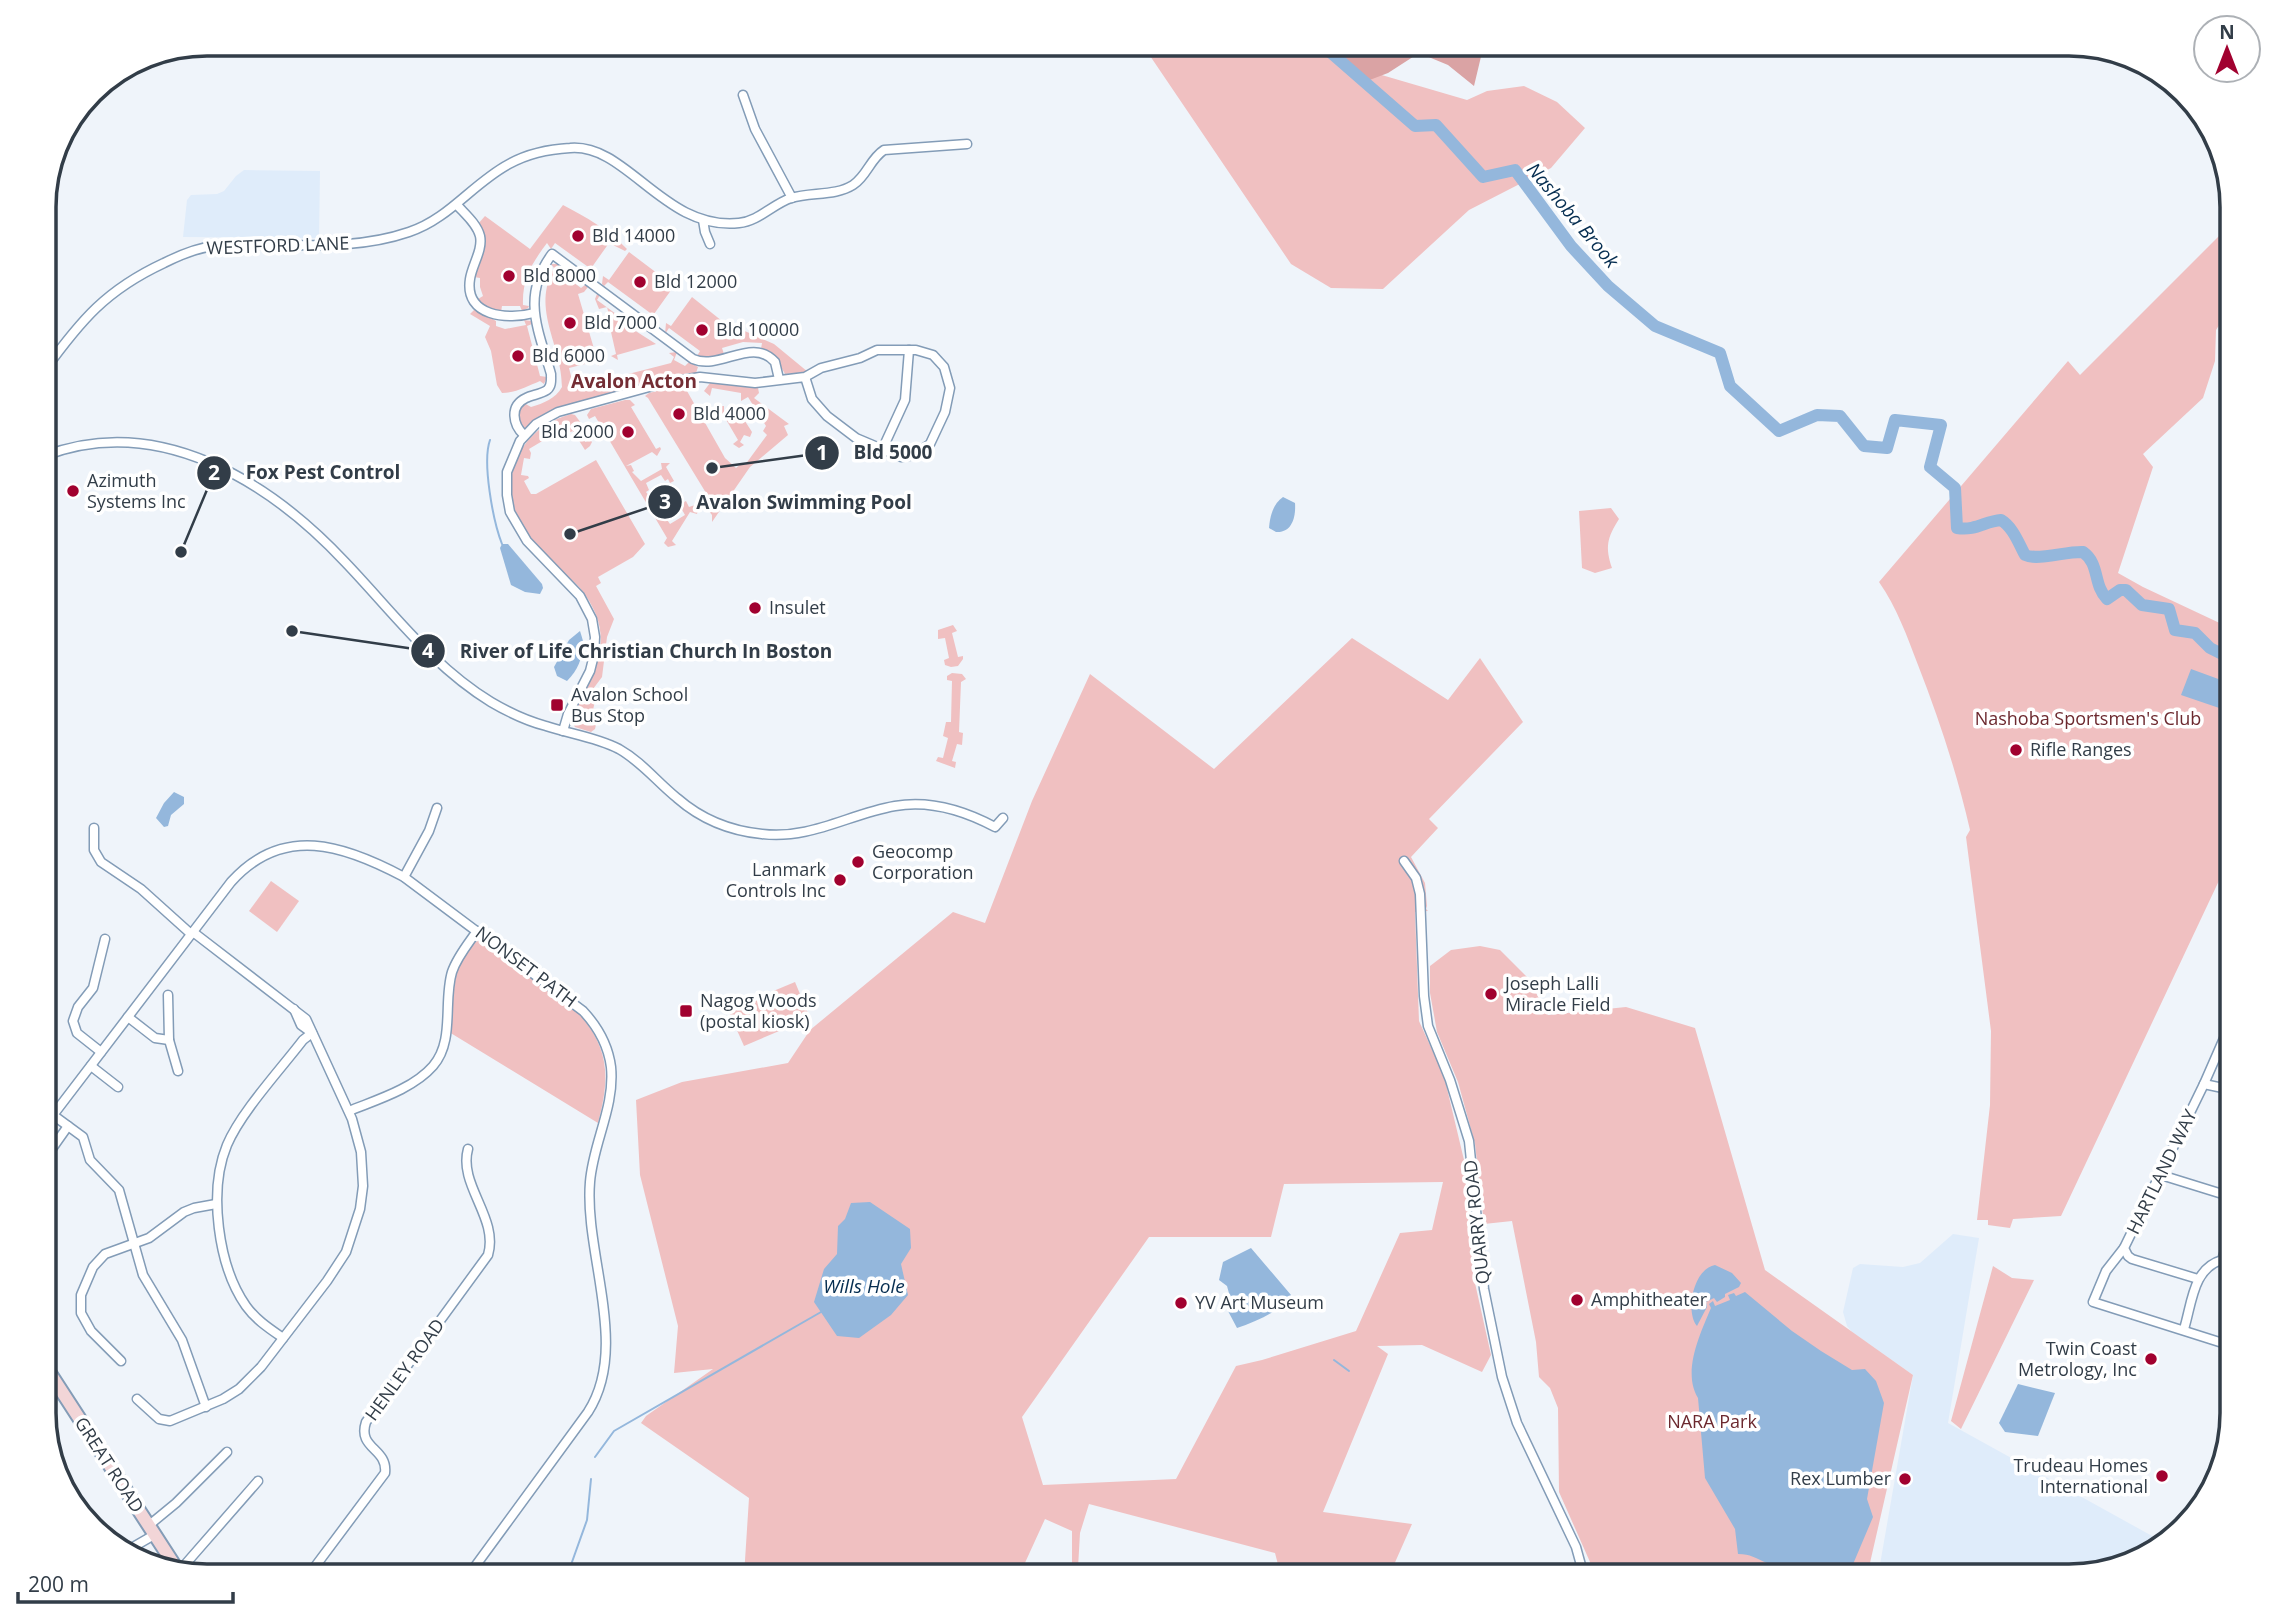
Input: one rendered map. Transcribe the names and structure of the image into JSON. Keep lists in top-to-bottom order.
{
  "streets": {
    "main road": ["GREAT ROAD"],
    "street": [
      "WESTFORD LANE",
      "NONSET PATH",
      "HARTLAND WAY",
      "QUARRY ROAD",
      "HENLEY ROAD"
    ]
  },
  "districts": ["Avalon Acton"],
  "water": ["Nashoba Brook", "Wills Hole"],
  "parks": ["Nashoba Sportsmen's Club", "NARA Park"],
  "places": {
    "other": [
      "Bld 14000",
      "Bld 8000",
      "Bld 12000",
      "Bld 7000",
      "Bld 10000",
      "Bld 6000",
      "Bld 4000",
      "Bld 2000",
      "Bld 5000",
      "Azimuth Systems Inc",
      "Avalon Swimming Pool",
      "Fox Pest Control",
      "Insulet",
      "River of Life Christian Church In Boston",
      "Rifle Ranges",
      "Geocomp Corporation",
      "Lanmark Controls Inc",
      "Joseph Lalli Miracle Field",
      "Amphitheater",
      "YV Art Museum",
      "Twin Coast Metrology, Inc",
      "Trudeau Homes International",
      "Rex Lumber"
    ],
    "transit": ["Avalon School Bus Stop", "Nagog Woods (postal kiosk)"]
  },
  "scale_bar": "200 m",
  "north": "top"
}
